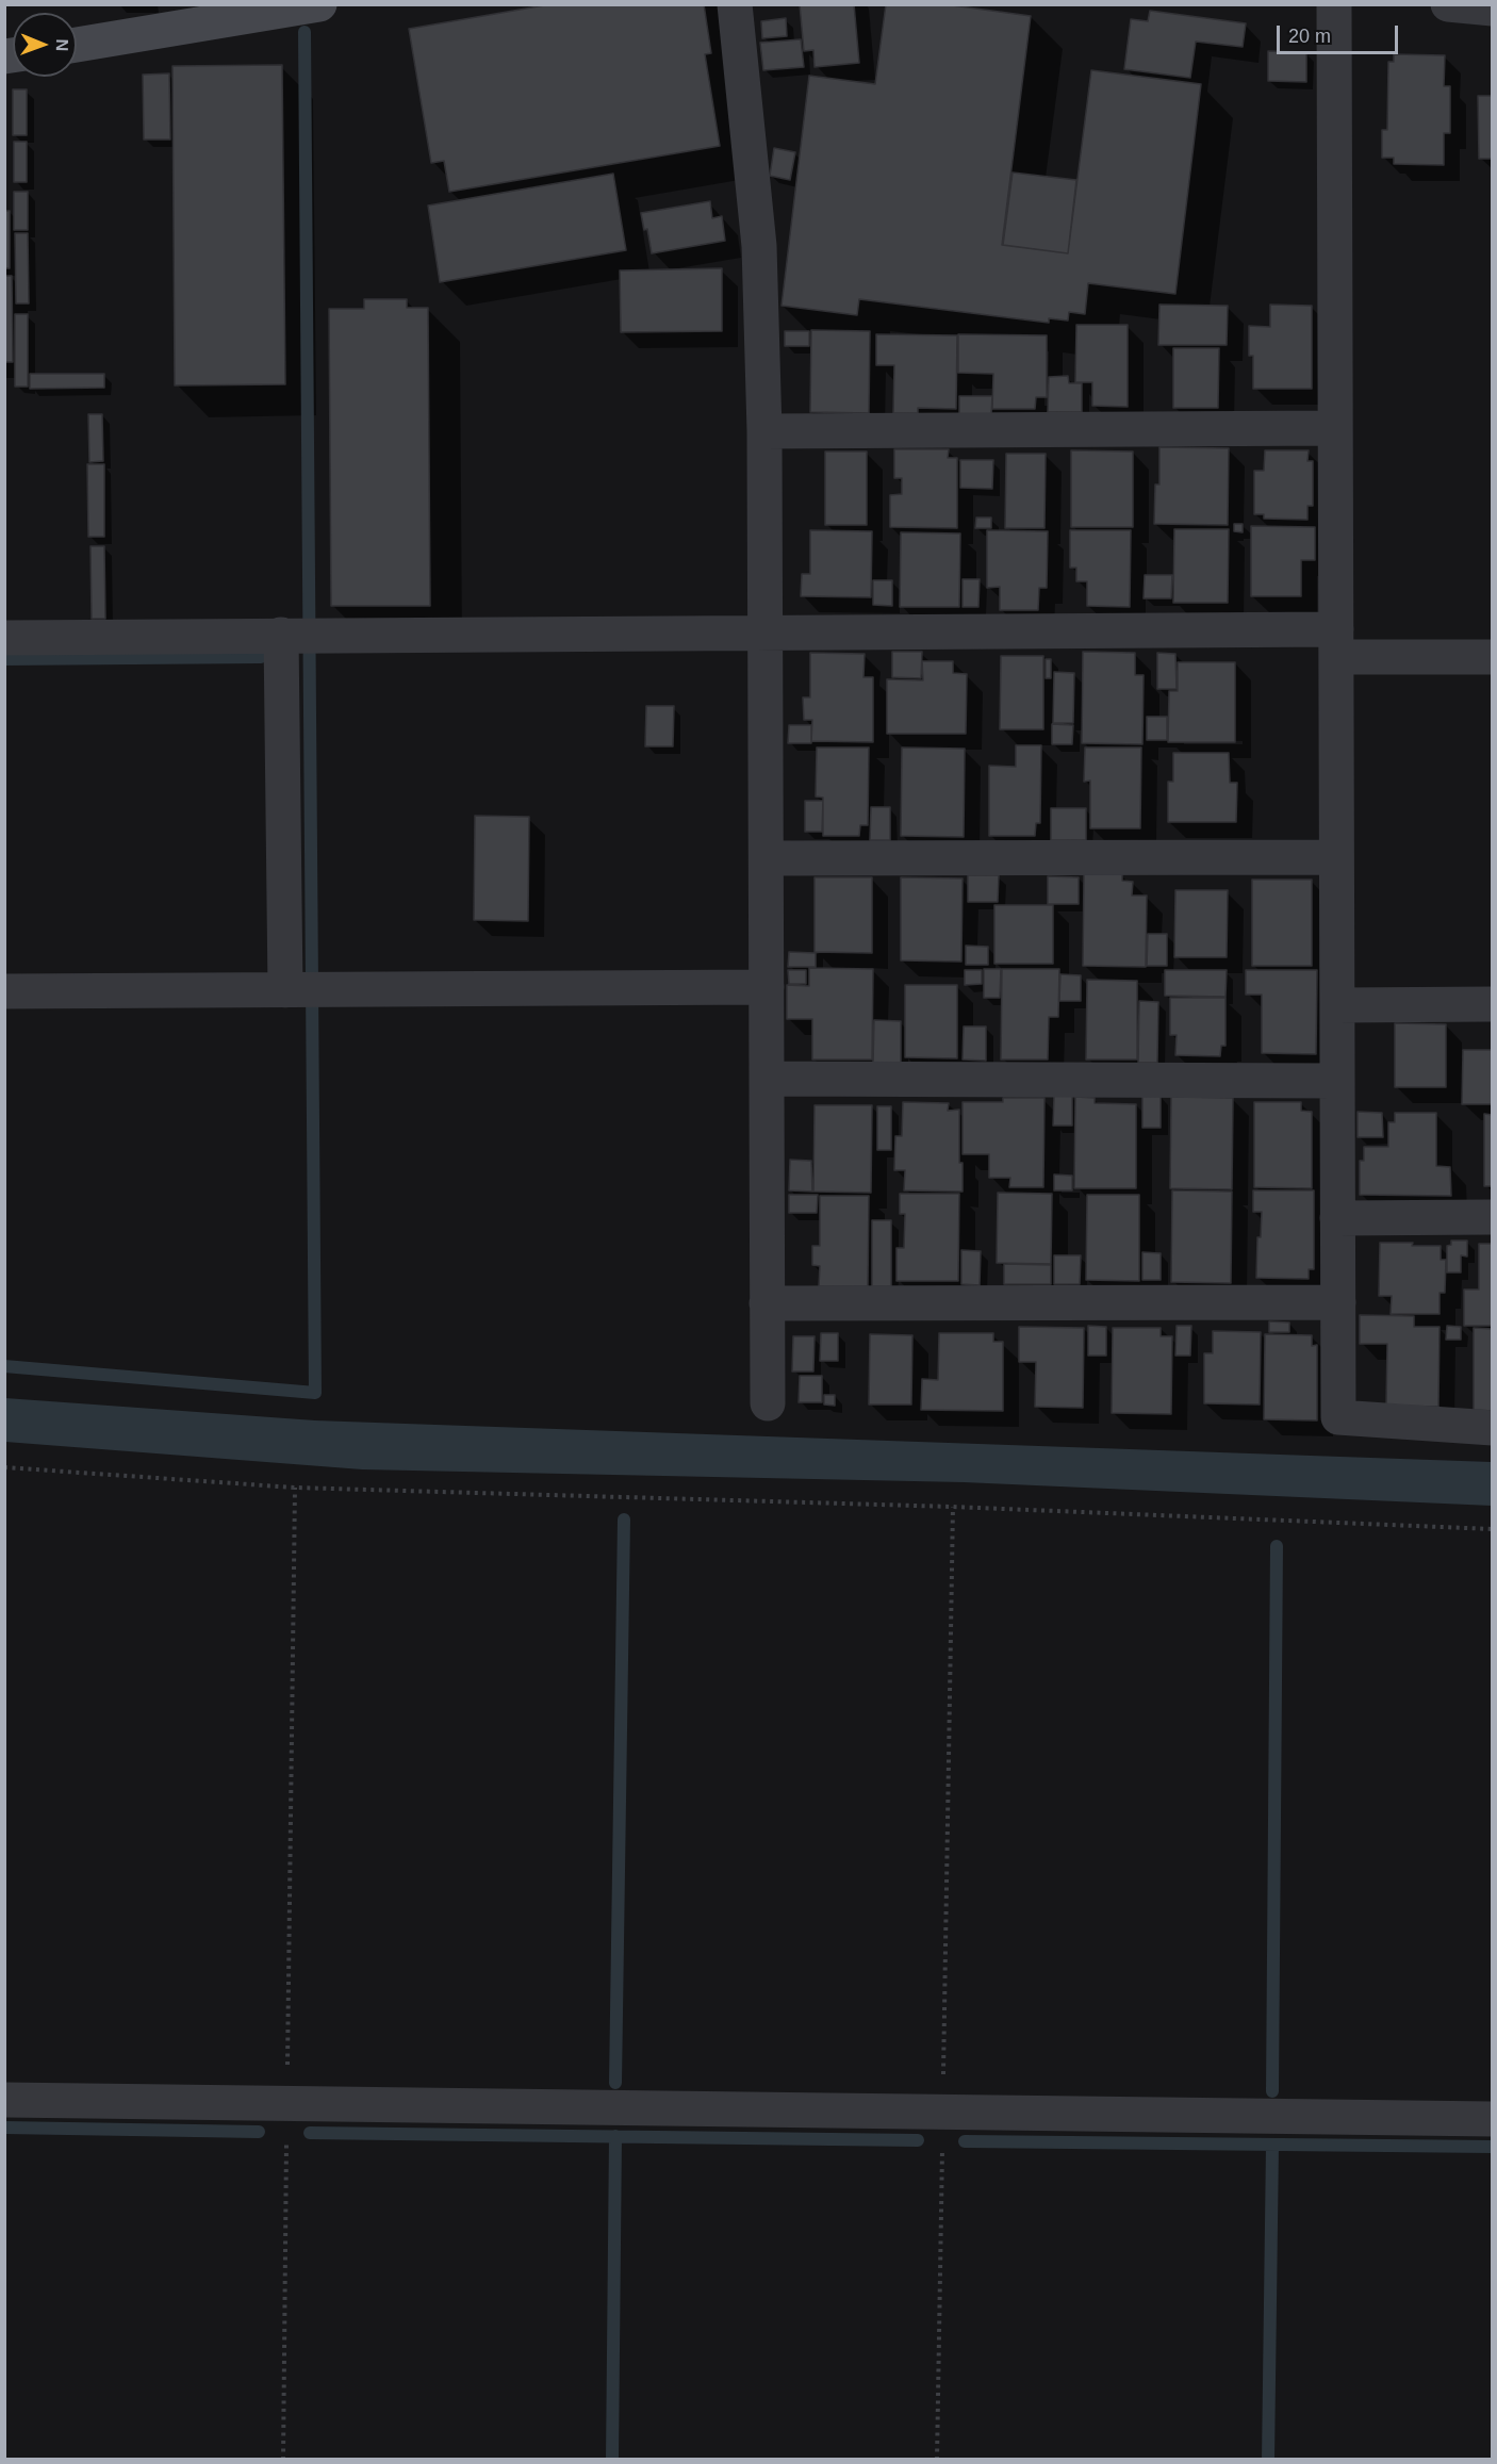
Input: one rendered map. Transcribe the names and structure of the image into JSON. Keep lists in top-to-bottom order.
{
  "scale_bar": "20 m",
  "north": "right"
}
